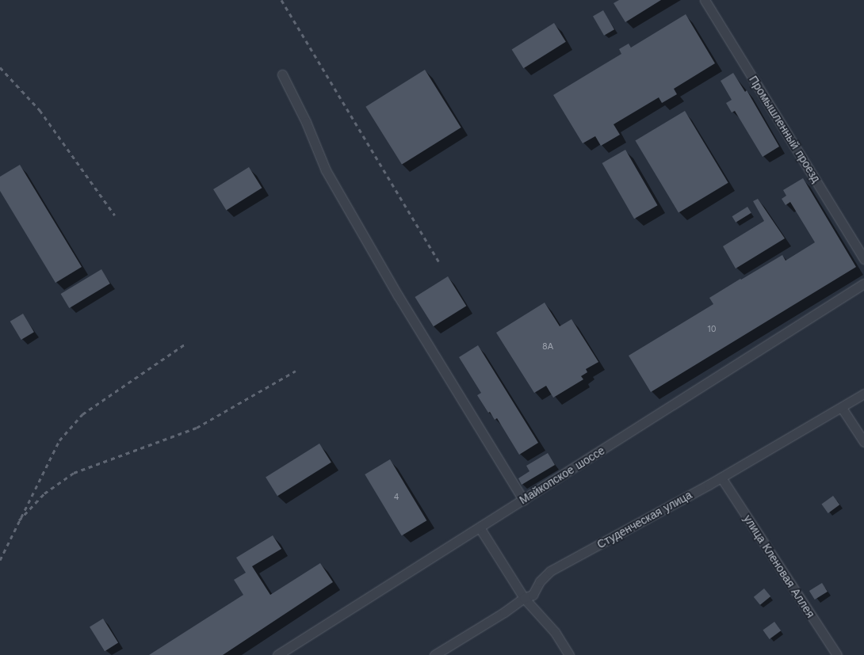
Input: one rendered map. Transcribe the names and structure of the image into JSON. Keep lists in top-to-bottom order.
{
  "streets": {
    "street": [
      "Промышленный проезд",
      "Майкопское шоссе",
      "Студенческая улица",
      "улица Кленовая Аллея"
    ]
  },
  "crossings": [
    ["Студенческая улица", "улица Кленовая Аллея"]
  ],
  "house_numbers": ["10", "8А", "4"]
}
